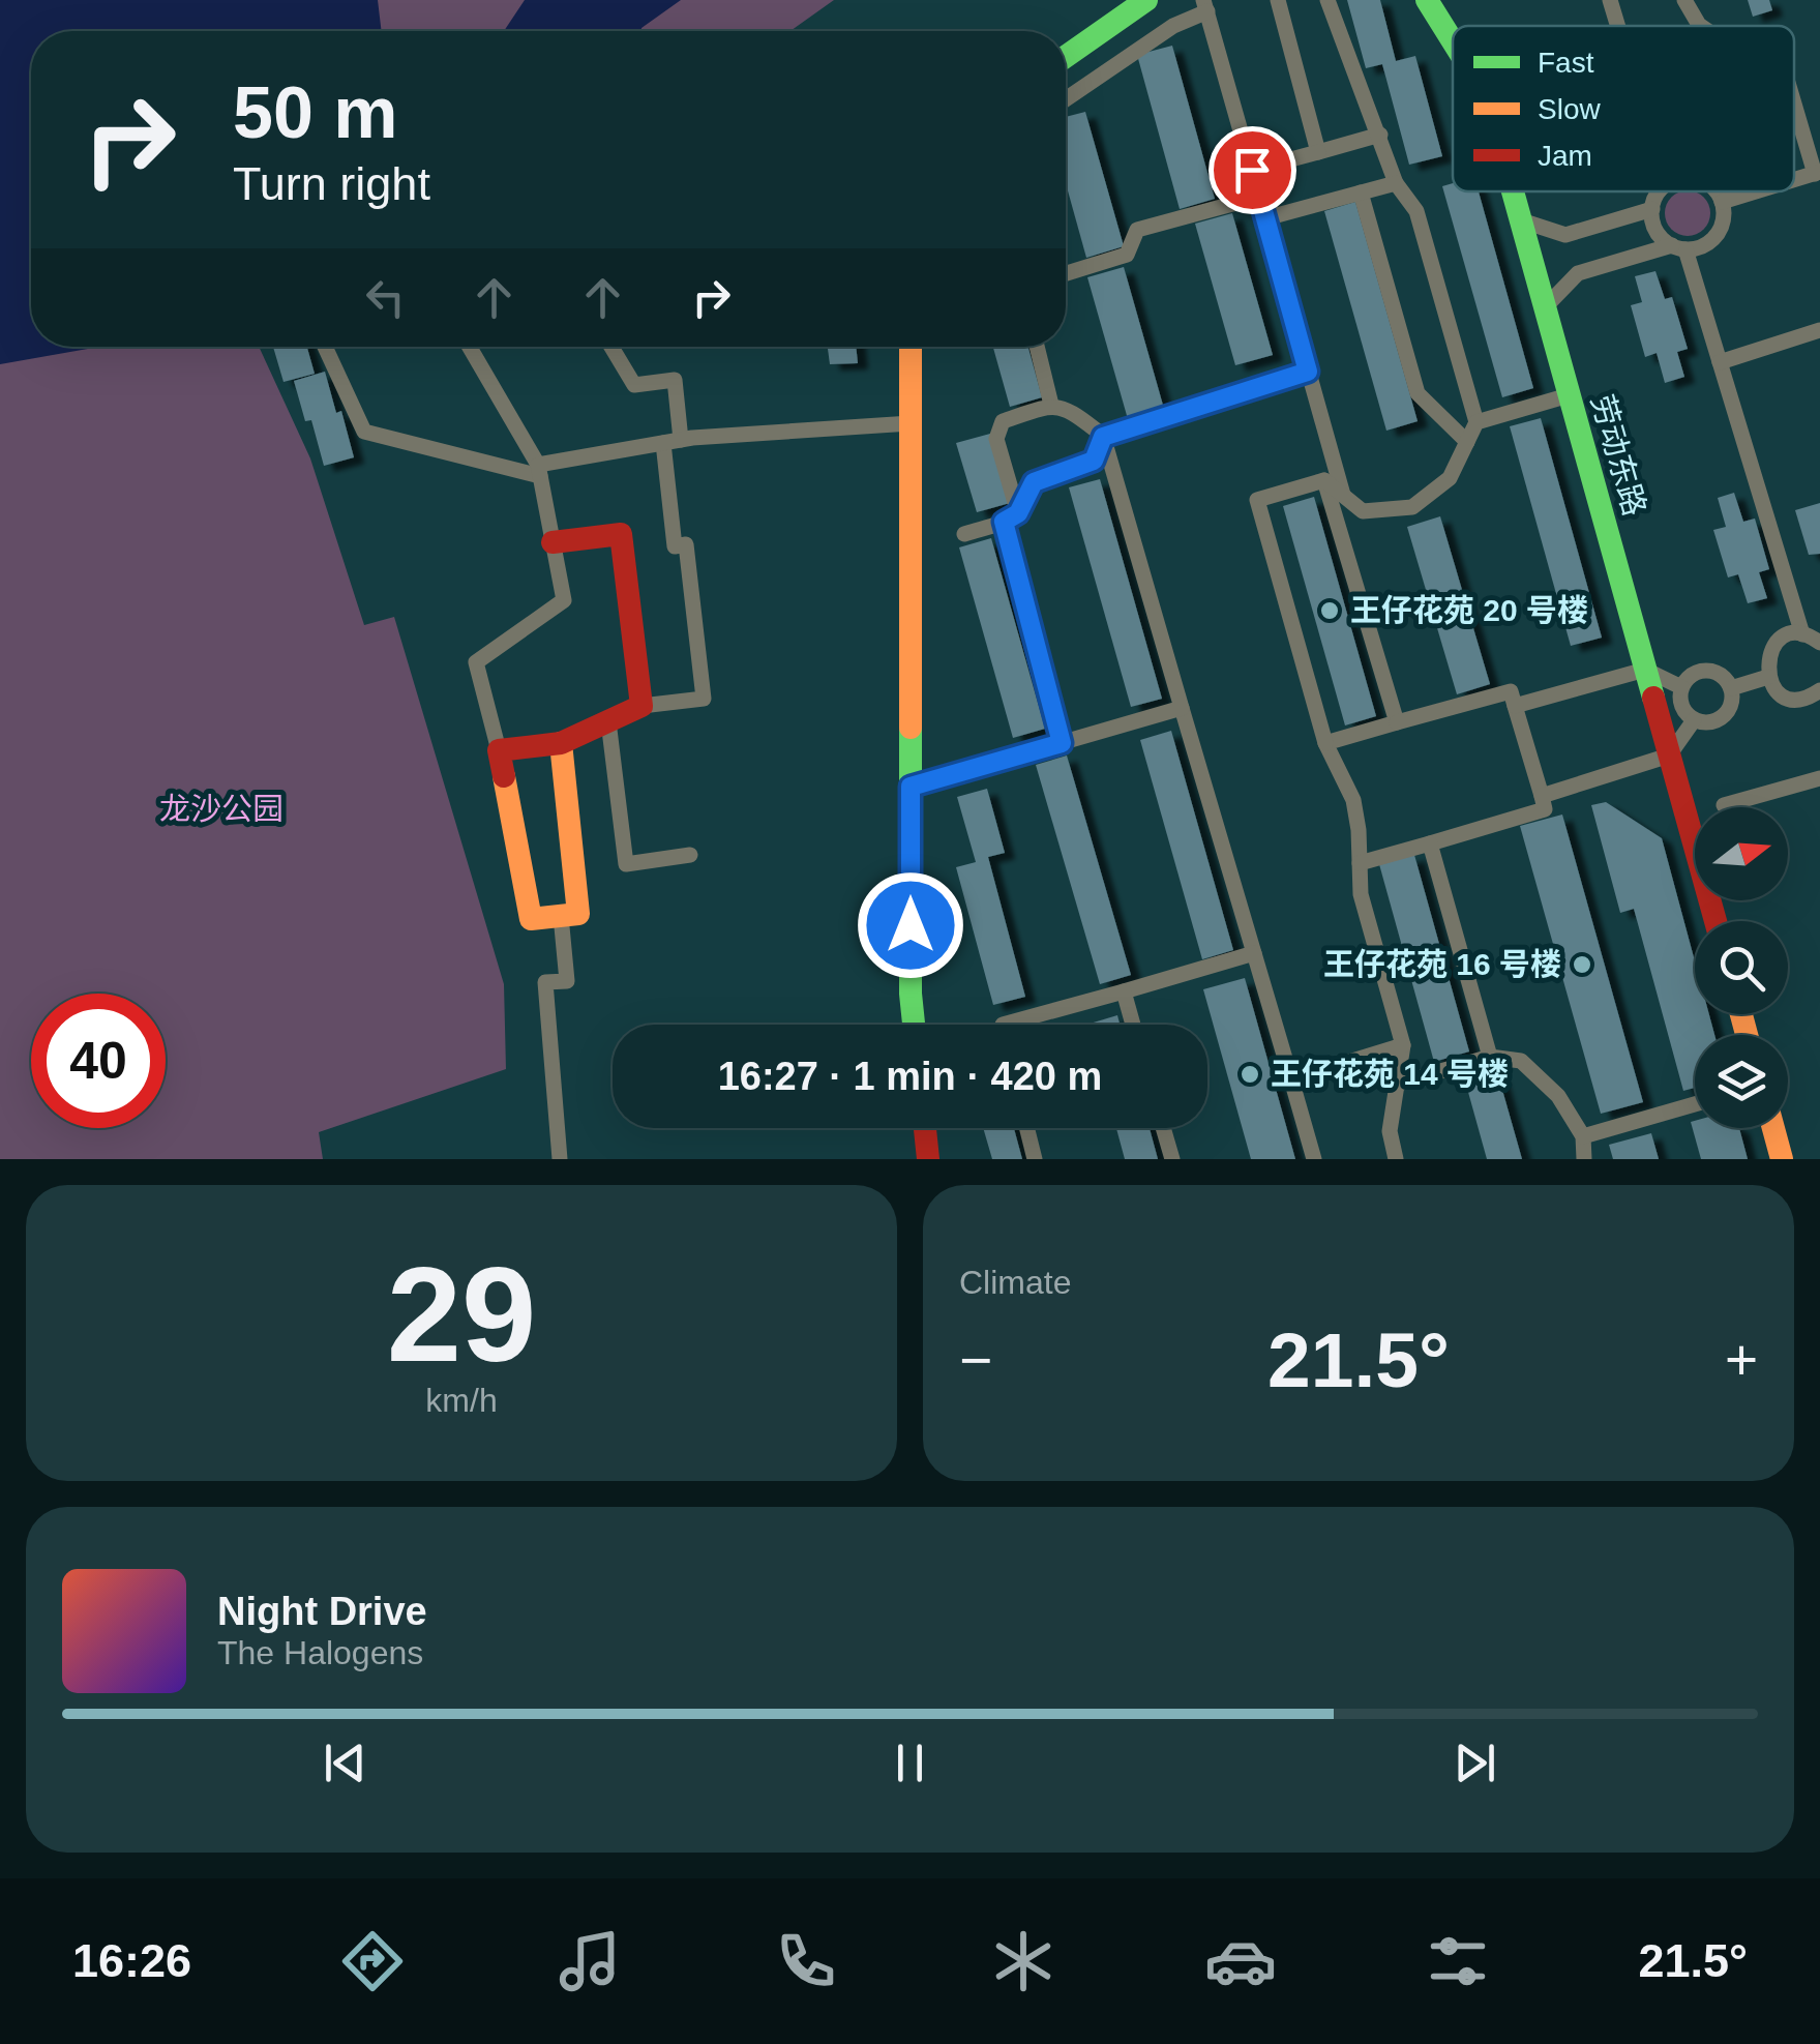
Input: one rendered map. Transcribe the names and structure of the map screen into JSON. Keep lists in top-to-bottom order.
{
  "streets": {
    "street": ["劳动东路"]
  },
  "parks": ["龙沙公园"],
  "places": ["王仔花苑 20 号楼", "王仔花苑 16 号楼", "王仔花苑 14 号楼"],
  "legend": ["Fast", "Slow", "Jam"],
  "north": "right",
  "page": {
    "turn": ["50 m", "Turn right"],
    "limit": "40",
    "trip": "16:27 · 1 min · 420 m",
    "tile": [
      ["29", "km/h"],
      "Climate"
    ],
    "heat": ["−", "21.5°", "+"],
    "song": ["Night Drive", "The Halogens"],
    "tabs": ["16:26", "21.5°"]
  }
}
